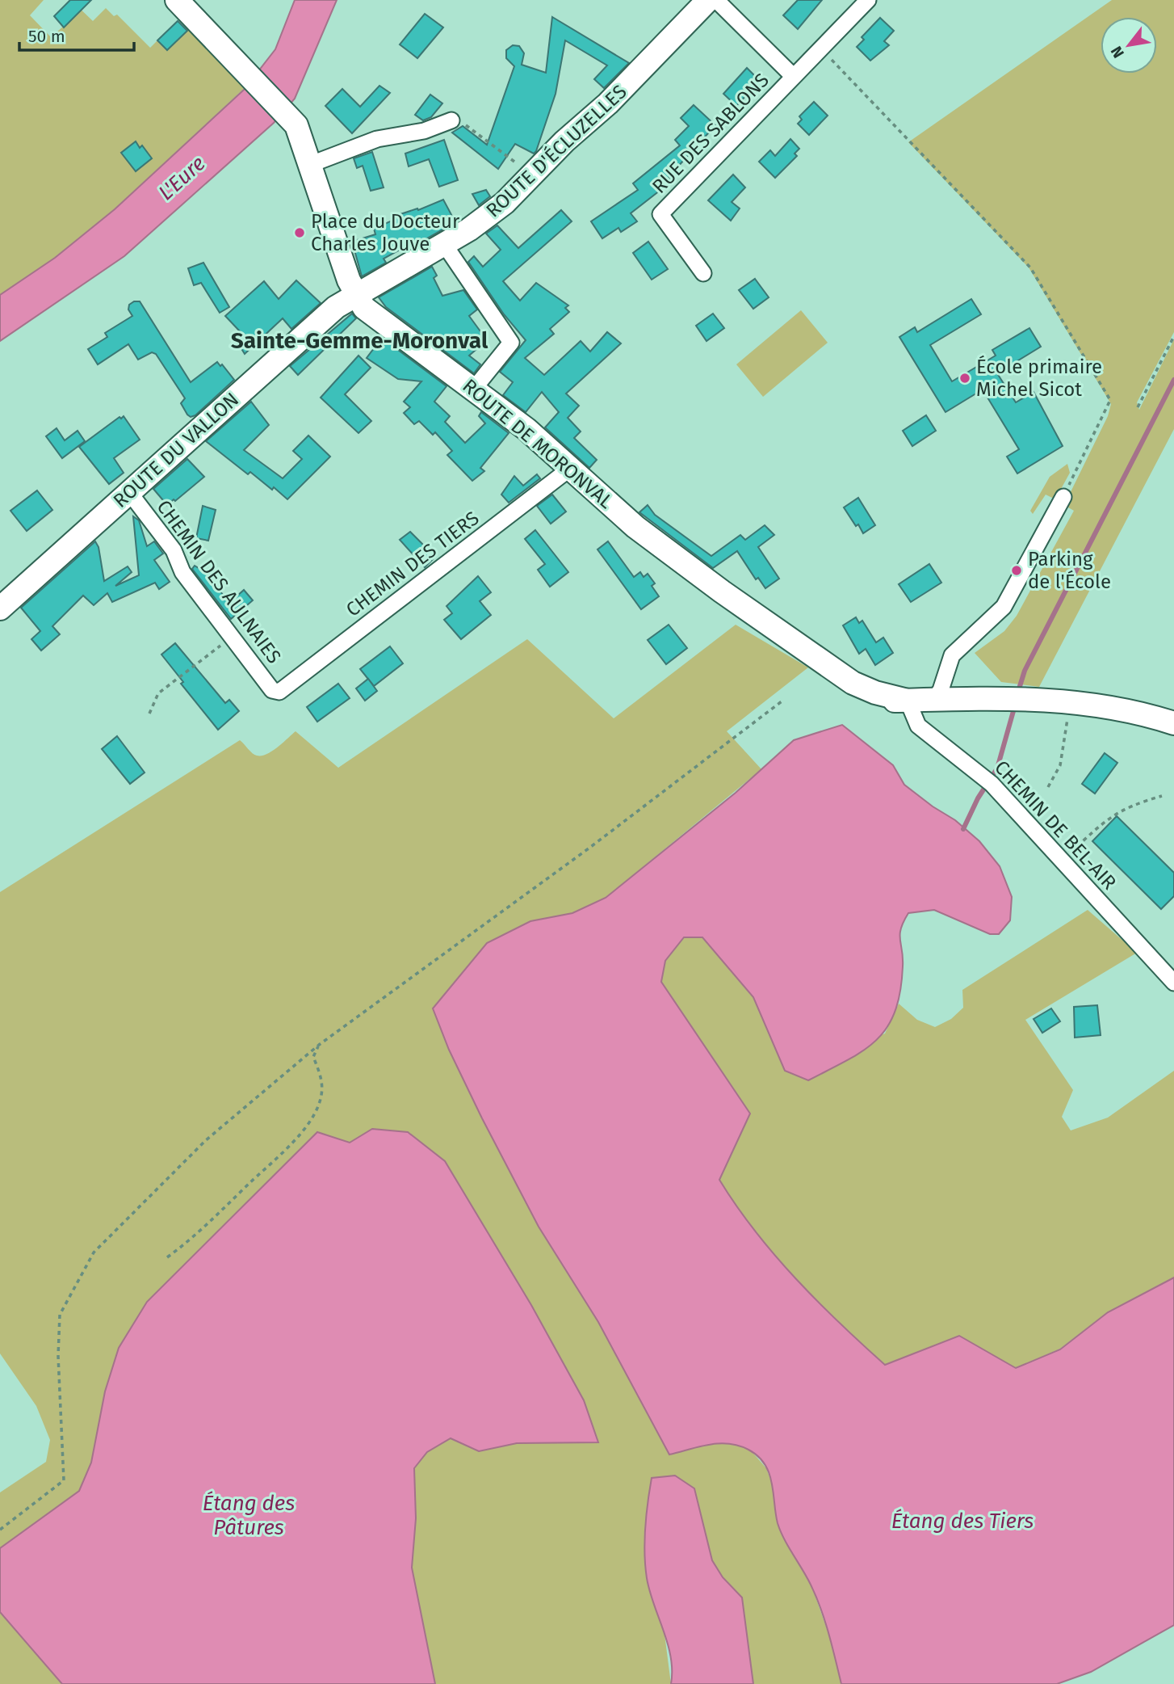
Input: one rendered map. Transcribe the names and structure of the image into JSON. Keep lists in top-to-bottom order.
{
  "streets": {
    "street": [
      "RUE DES SABLONS",
      "ROUTE D'ÉCLUZELLES",
      "ROUTE DE MORONVAL",
      "ROUTE DU VALLON",
      "CHEMIN DES TIERS",
      "CHEMIN DES AULNAIES",
      "CHEMIN DE BEL-AIR"
    ]
  },
  "crossings": [
    ["ROUTE D'ÉCLUZELLES", "ROUTE DE MORONVAL"],
    ["ROUTE D'ÉCLUZELLES", "ROUTE DU VALLON"],
    ["ROUTE DE MORONVAL", "ROUTE DU VALLON"],
    ["ROUTE DE MORONVAL", "CHEMIN DES TIERS"],
    ["ROUTE DE MORONVAL", "CHEMIN DE BEL-AIR"],
    ["ROUTE DU VALLON", "CHEMIN DES AULNAIES"],
    ["CHEMIN DES TIERS", "CHEMIN DES AULNAIES"]
  ],
  "districts": ["Sainte-Gemme-Moronval"],
  "water": ["L'Eure", "Étang des Pâtures", "Étang des Tiers"],
  "places": ["Place du Docteur Charles Jouve", "École primaire Michel Sicot", "Parking de l'École"],
  "scale_bar": "50 m",
  "north": "bottom left"
}
